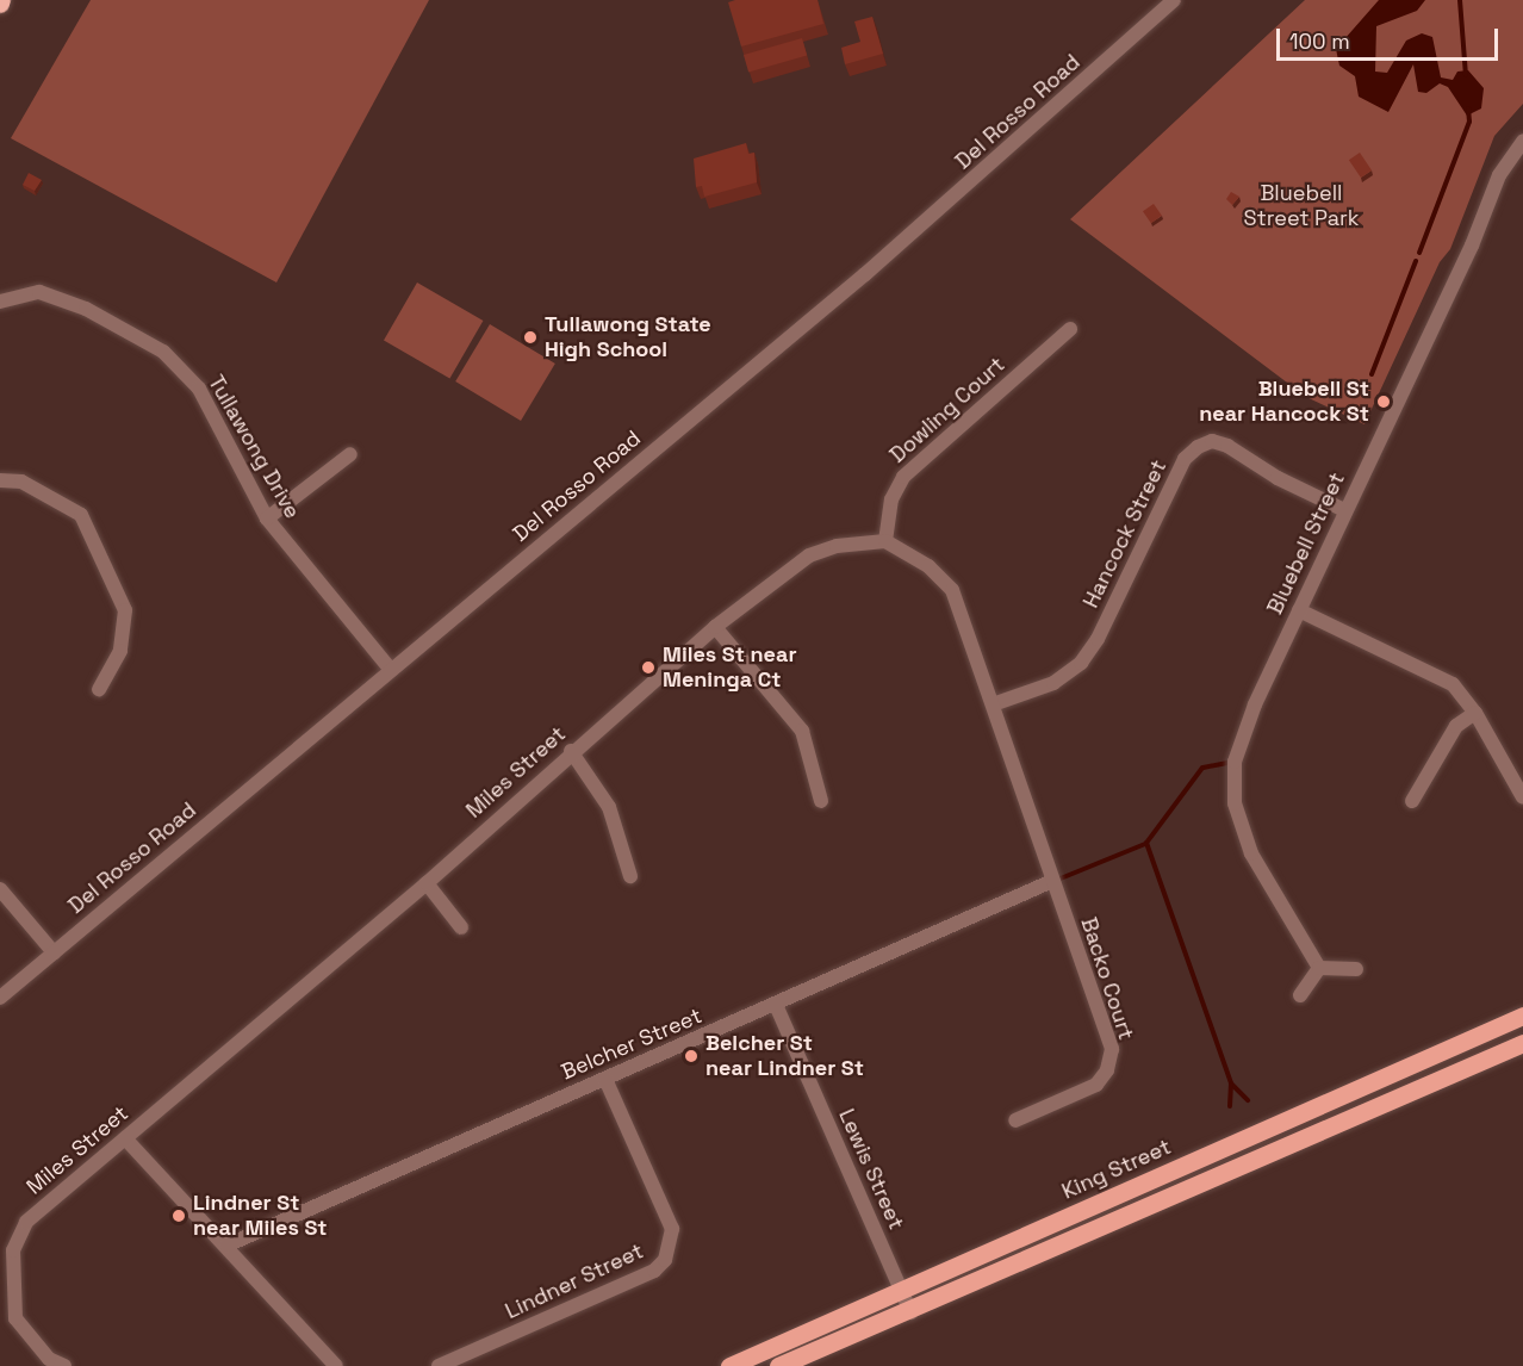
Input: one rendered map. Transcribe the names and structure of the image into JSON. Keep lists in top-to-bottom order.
{
  "streets": {
    "main road": ["King Street"],
    "street": [
      "Del Rosso Road",
      "Dowling Court",
      "Tullawong Drive",
      "Hancock Street",
      "Bluebell Street",
      "Miles Street",
      "Backo Court",
      "Belcher Street",
      "Lewis Street",
      "Lindner Street"
    ]
  },
  "crossings": [
    ["Del Rosso Road", "Tullawong Drive"],
    ["Dowling Court", "Miles Street"],
    ["Hancock Street", "Bluebell Street"],
    ["Backo Court", "Belcher Street"],
    ["Belcher Street", "Lewis Street"],
    ["Belcher Street", "Lindner Street"],
    ["Lewis Street", "King Street"]
  ],
  "parks": ["Bluebell Street Park"],
  "places": [
    "Tullawong State High School",
    "Bluebell St near Hancock St",
    "Miles St near Meninga Ct",
    "Belcher St near Lindner St",
    "Lindner St near Miles St"
  ],
  "scale_bar": "100 m"
}
